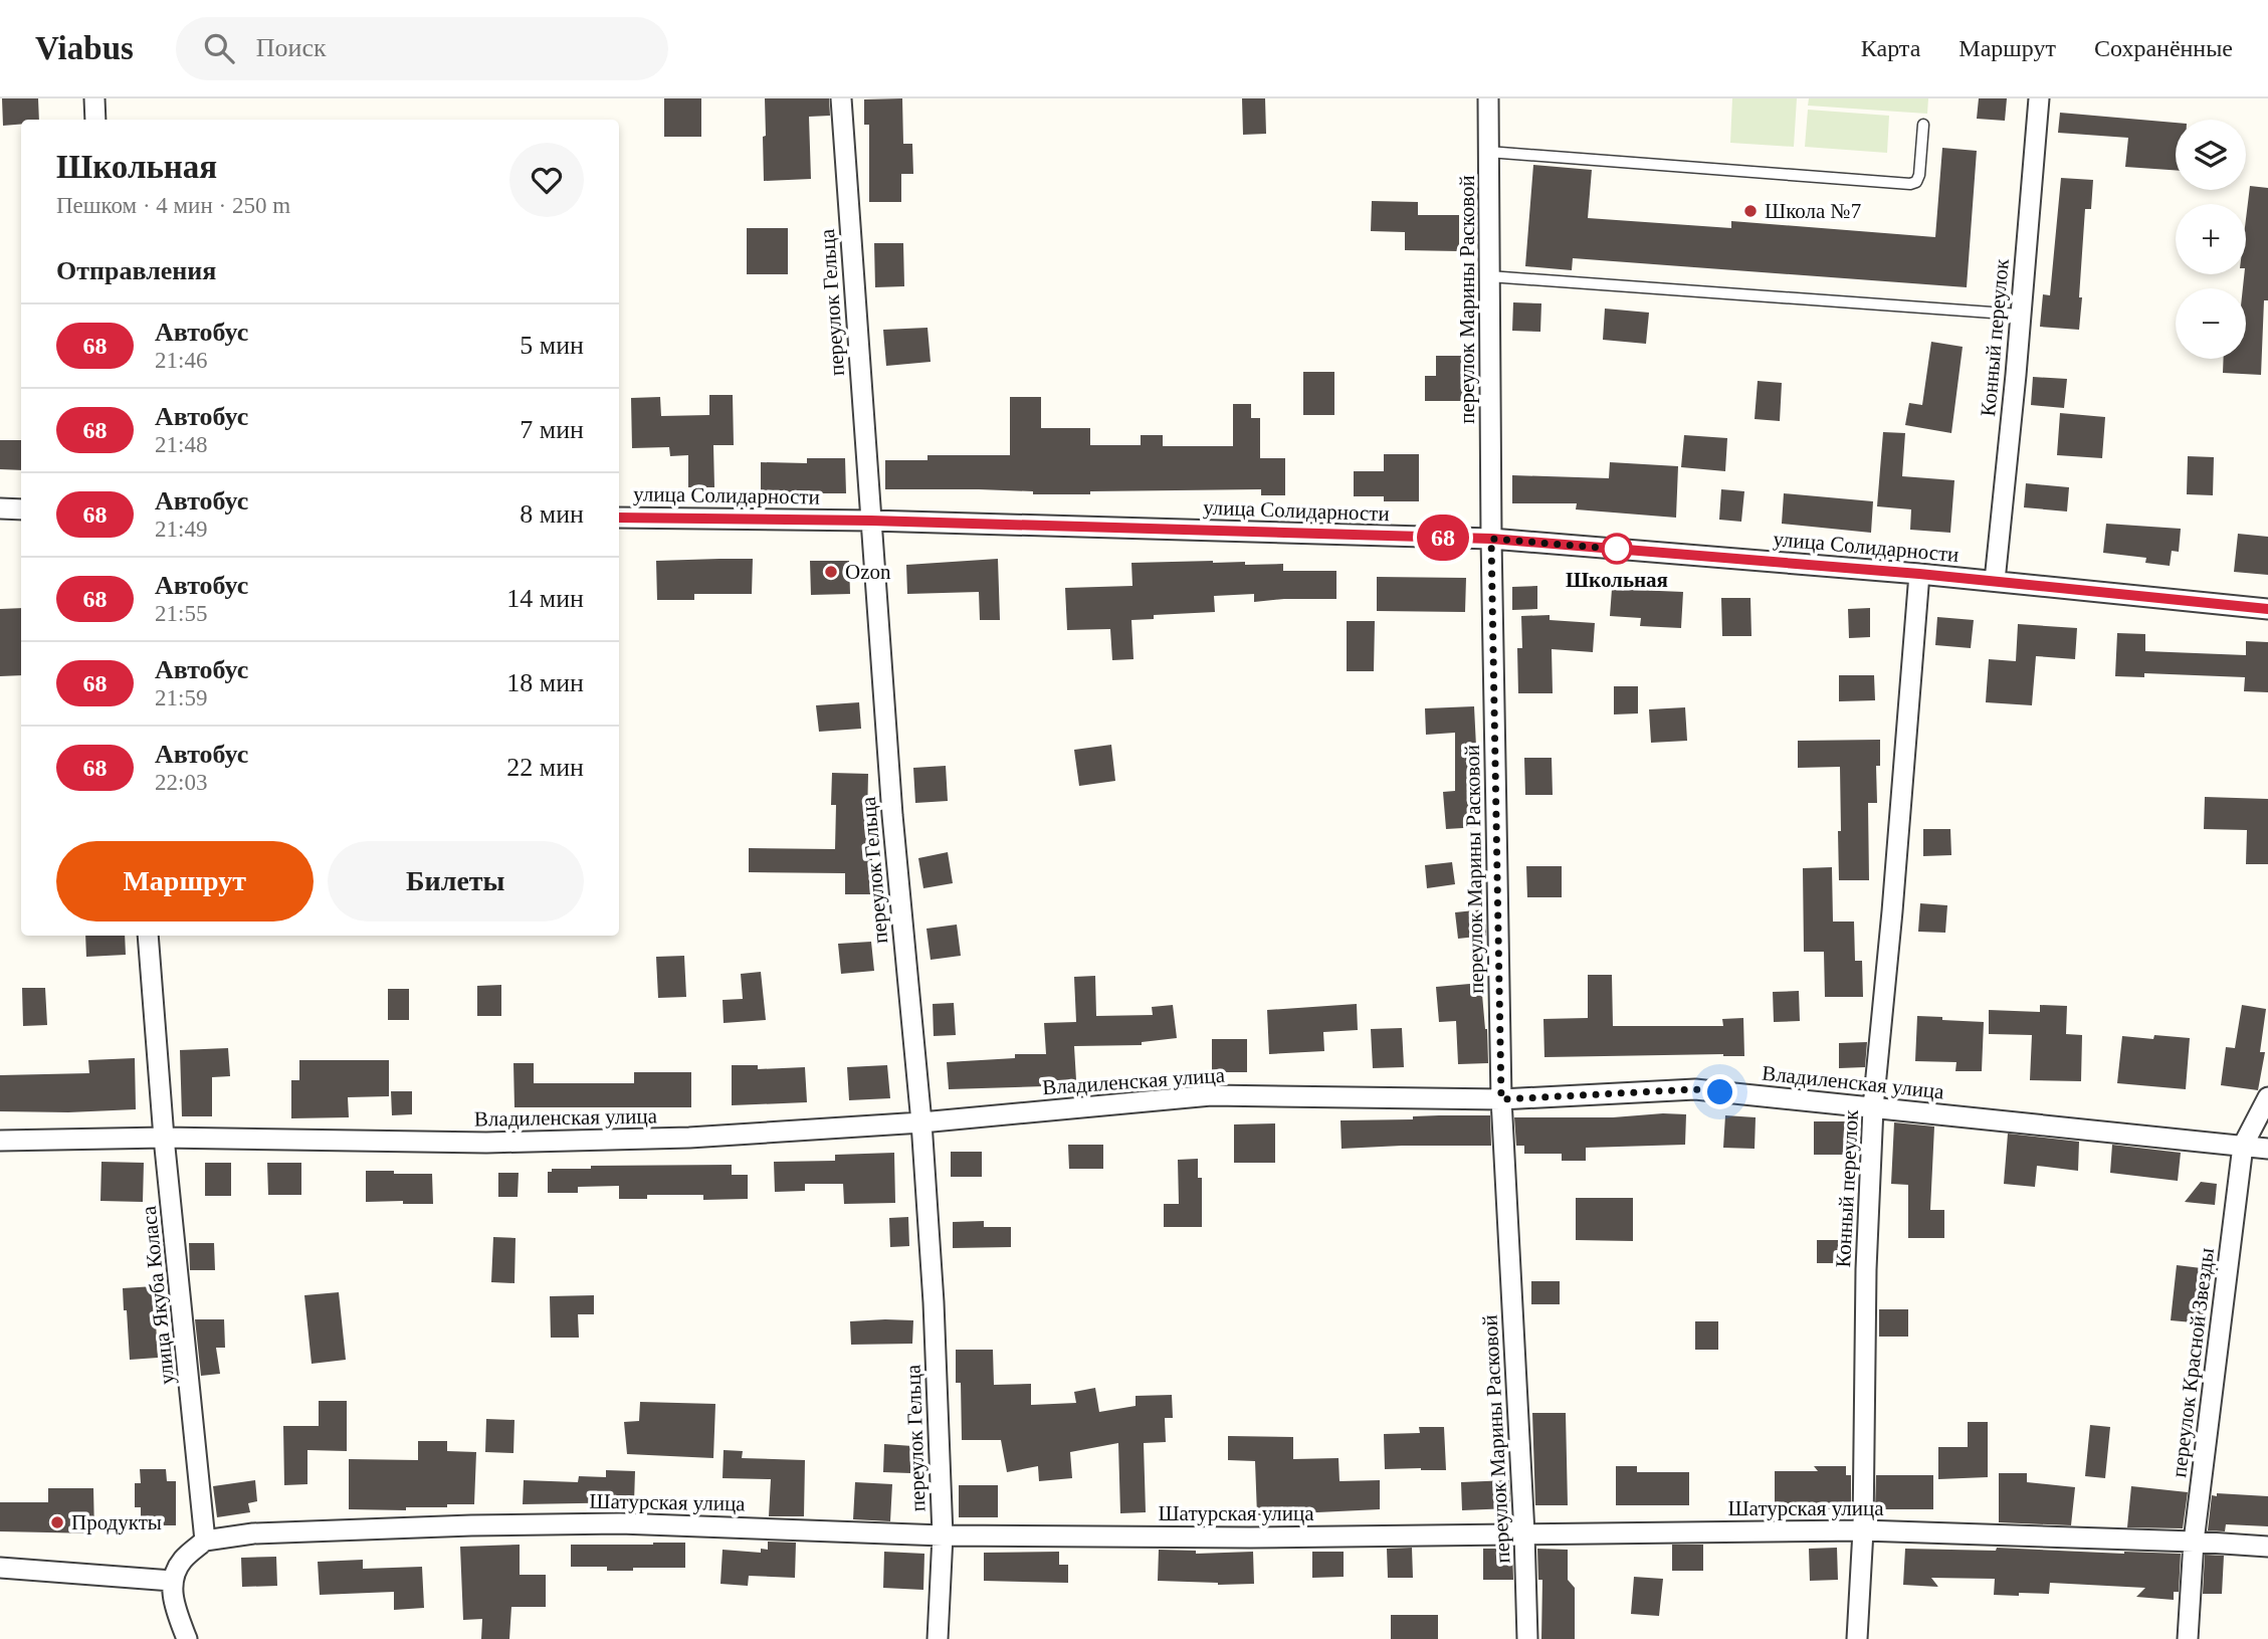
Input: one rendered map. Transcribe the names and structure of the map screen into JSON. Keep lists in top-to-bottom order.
{
  "streets": {
    "street": [
      "переулок Марины Расковой",
      "переулок Гельца",
      "Конный переулок",
      "улица Солидарности",
      "Владиленская улица",
      "улица Якуба Коласа",
      "переулок Красной Звезды",
      "Шатурская улица"
    ]
  },
  "crossings": [
    ["переулок Марины Расковой", "улица Солидарности"],
    ["переулок Марины Расковой", "Владиленская улица"],
    ["переулок Марины Расковой", "Шатурская улица"],
    ["переулок Гельца", "улица Солидарности"],
    ["переулок Гельца", "Владиленская улица"],
    ["переулок Гельца", "Шатурская улица"],
    ["Конный переулок", "улица Солидарности"],
    ["Конный переулок", "Владиленская улица"],
    ["Конный переулок", "Шатурская улица"],
    ["Владиленская улица", "улица Якуба Коласа"],
    ["Владиленская улица", "переулок Красной Звезды"],
    ["улица Якуба Коласа", "Шатурская улица"],
    ["переулок Красной Звезды", "Шатурская улица"]
  ],
  "places": [
    "Школа №7",
    "Школьная",
    "Ozon",
    "Продукты"
  ],
  "lines": ["bus line 68"],
  "page": {
    "header": "Viabus",
    "search": "Поиск",
    "nav": ["Карта", "Маршрут", "Сохранённые"],
    "on_map": "68",
    "map_buttons": ["+", "−"],
    "heading": [
      ["Школьная", "Пешком · 4 мин · 250 m"],
      "Отправления"
    ],
    "list": [
      {
        "mark": "68",
        "name": "Автобус",
        "note": "21:46",
        "value": "5 мин"
      },
      {
        "mark": "68",
        "name": "Автобус",
        "note": "21:48",
        "value": "7 мин"
      },
      {
        "mark": "68",
        "name": "Автобус",
        "note": "21:49",
        "value": "8 мин"
      },
      {
        "mark": "68",
        "name": "Автобус",
        "note": "21:55",
        "value": "14 мин"
      },
      {
        "mark": "68",
        "name": "Автобус",
        "note": "21:59",
        "value": "18 мин"
      },
      {
        "mark": "68",
        "name": "Автобус",
        "note": "22:03",
        "value": "22 мин"
      }
    ],
    "buttons": ["Маршрут", "Билеты"]
  }
}
